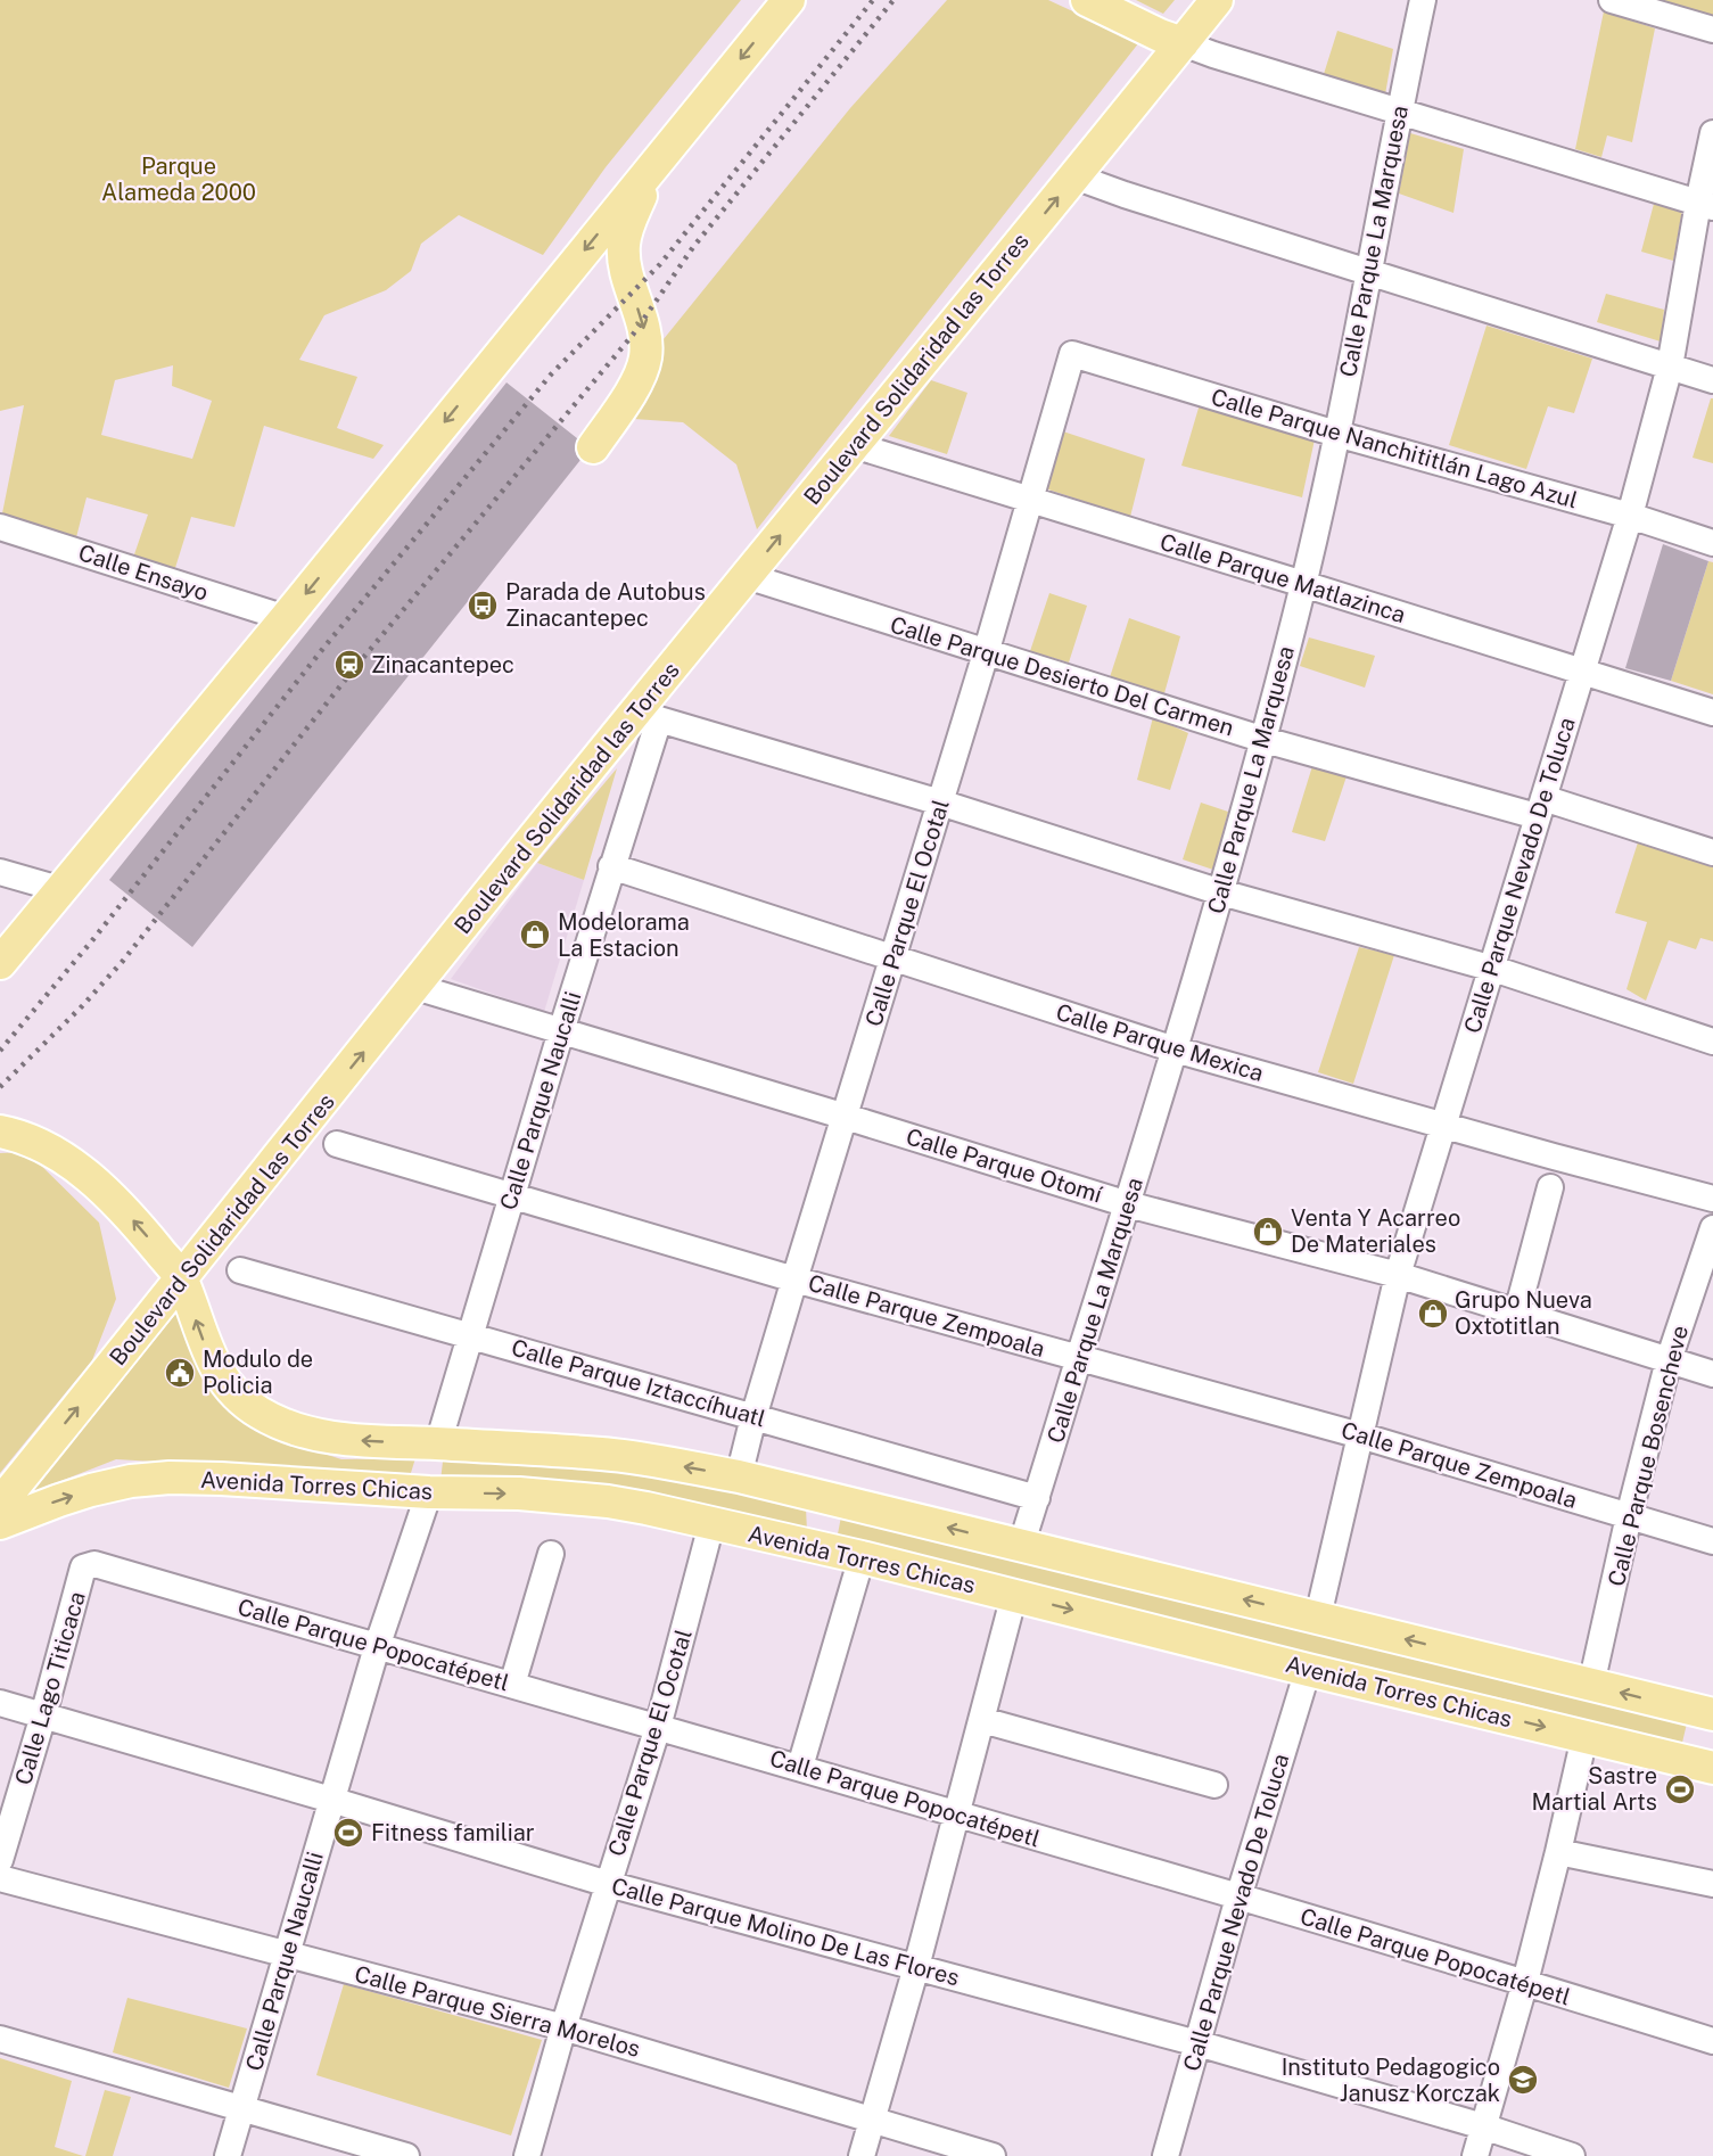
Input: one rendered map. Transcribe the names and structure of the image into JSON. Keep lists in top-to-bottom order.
{
  "streets": {
    "main road": ["Boulevard Solidaridad las Torres", "Avenida Torres Chicas"],
    "street": [
      "Calle Parque La Marquesa",
      "Calle Parque Nanchititlán Lago Azul",
      "Calle Ensayo",
      "Calle Parque Matlazinca",
      "Calle Parque Desierto Del Carmen",
      "Calle Parque Nevado De Toluca",
      "Calle Parque El Ocotal",
      "Calle Parque Mexica",
      "Calle Parque Naucalli",
      "Calle Parque Otomí",
      "Calle Parque Zempoala",
      "Calle Parque Iztaccíhuatl",
      "Calle Parque Bosencheve",
      "Calle Parque Popocatépetl",
      "Calle Lago Titicaca",
      "Calle Parque Molino De Las Flores",
      "Calle Parque Sierra Morelos"
    ]
  },
  "crossings": [
    ["Calle Parque La Marquesa", "Calle Parque Nanchititlán Lago Azul"],
    ["Calle Parque La Marquesa", "Calle Parque Matlazinca"],
    ["Calle Parque La Marquesa", "Calle Parque Desierto Del Carmen"],
    ["Calle Parque La Marquesa", "Calle Parque Mexica"],
    ["Calle Parque La Marquesa", "Calle Parque Otomí"],
    ["Calle Parque La Marquesa", "Calle Parque Zempoala"],
    ["Calle Parque La Marquesa", "Calle Parque Iztaccíhuatl"],
    ["Boulevard Solidaridad las Torres", "Calle Parque Matlazinca"],
    ["Boulevard Solidaridad las Torres", "Calle Parque Desierto Del Carmen"],
    ["Boulevard Solidaridad las Torres", "Calle Parque Naucalli"],
    ["Boulevard Solidaridad las Torres", "Calle Parque Otomí"],
    ["Calle Parque Nanchititlán Lago Azul", "Calle Parque Nevado De Toluca"],
    ["Calle Parque Nanchititlán Lago Azul", "Calle Parque El Ocotal"],
    ["Calle Parque Matlazinca", "Calle Parque Nevado De Toluca"],
    ["Calle Parque Matlazinca", "Calle Parque El Ocotal"],
    ["Calle Parque Desierto Del Carmen", "Calle Parque Nevado De Toluca"],
    ["Calle Parque Desierto Del Carmen", "Calle Parque El Ocotal"],
    ["Calle Parque Nevado De Toluca", "Calle Parque Mexica"],
    ["Calle Parque Nevado De Toluca", "Calle Parque Otomí"],
    ["Calle Parque Nevado De Toluca", "Calle Parque Zempoala"],
    ["Calle Parque Nevado De Toluca", "Avenida Torres Chicas"],
    ["Calle Parque Nevado De Toluca", "Calle Parque Popocatépetl"],
    ["Calle Parque Nevado De Toluca", "Calle Parque Molino De Las Flores"],
    ["Calle Parque El Ocotal", "Calle Parque Mexica"],
    ["Calle Parque El Ocotal", "Calle Parque Otomí"],
    ["Calle Parque El Ocotal", "Calle Parque Zempoala"],
    ["Calle Parque El Ocotal", "Calle Parque Iztaccíhuatl"],
    ["Calle Parque El Ocotal", "Avenida Torres Chicas"],
    ["Calle Parque El Ocotal", "Calle Parque Popocatépetl"],
    ["Calle Parque El Ocotal", "Calle Parque Molino De Las Flores"],
    ["Calle Parque El Ocotal", "Calle Parque Sierra Morelos"],
    ["Calle Parque Mexica", "Calle Parque Naucalli"],
    ["Calle Parque Naucalli", "Calle Parque Otomí"],
    ["Calle Parque Naucalli", "Calle Parque Zempoala"],
    ["Calle Parque Naucalli", "Calle Parque Iztaccíhuatl"],
    ["Calle Parque Naucalli", "Avenida Torres Chicas"],
    ["Calle Parque Naucalli", "Calle Parque Popocatépetl"],
    ["Calle Parque Naucalli", "Calle Parque Molino De Las Flores"],
    ["Calle Parque Naucalli", "Calle Parque Sierra Morelos"],
    ["Calle Parque Otomí", "Calle Parque Bosencheve"],
    ["Calle Parque Zempoala", "Calle Parque Bosencheve"],
    ["Calle Parque Popocatépetl", "Calle Lago Titicaca"],
    ["Calle Lago Titicaca", "Calle Parque Molino De Las Flores"]
  ],
  "one_way": ["Boulevard Solidaridad las Torres"],
  "parks": ["Parque Alameda 2000"],
  "places": {
    "bus stop": ["Parada de Autobus Zinacantepec"],
    "station": ["Zinacantepec"],
    "shop": ["Modelorama La Estacion", "Venta Y Acarreo De Materiales", "Grupo Nueva Oxtotitlan"],
    "public building": ["Modulo de Policia"],
    "sports": ["Sastre Martial Arts", "Fitness familiar"],
    "school or university": ["Instituto Pedagogico Janusz Korczak"]
  }
}
